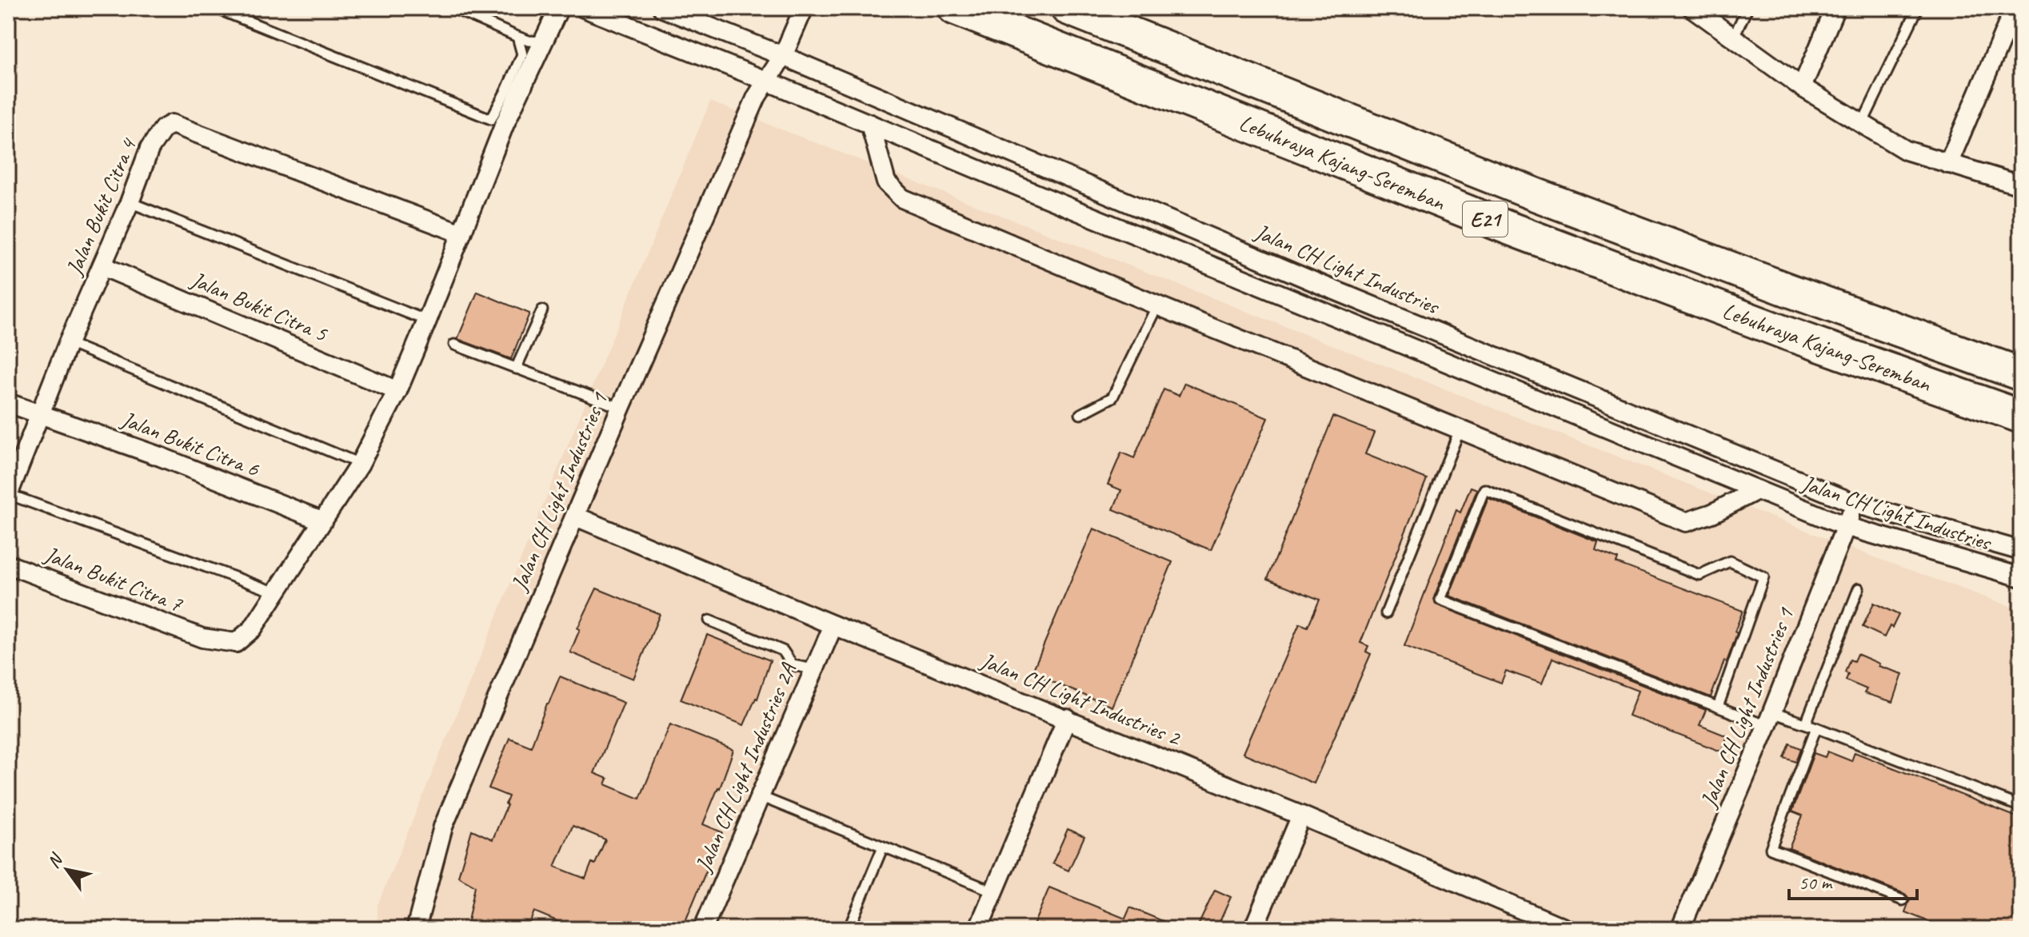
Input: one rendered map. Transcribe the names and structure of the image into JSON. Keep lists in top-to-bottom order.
{
  "streets": {
    "highway": ["Lebuhraya Kajang-Seremban", "E21"],
    "street": [
      "Jalan Bukit Citra 4",
      "Jalan CH Light Industries",
      "Jalan Bukit Citra 5",
      "Jalan Bukit Citra 6",
      "Jalan CH Light Industries 1",
      "Jalan Bukit Citra 7",
      "Jalan CH Light Industries 2",
      "Jalan CH Light Industries 2A"
    ]
  },
  "crossings": [
    ["Jalan Bukit Citra 4", "Jalan Bukit Citra 5"],
    ["Jalan Bukit Citra 4", "Jalan Bukit Citra 6"],
    ["Jalan CH Light Industries", "Jalan CH Light Industries 1"],
    ["Jalan CH Light Industries 1", "Jalan CH Light Industries 2"],
    ["Jalan CH Light Industries 2", "Jalan CH Light Industries 2A"]
  ],
  "scale_bar": "50 m",
  "north": "top left"
}
